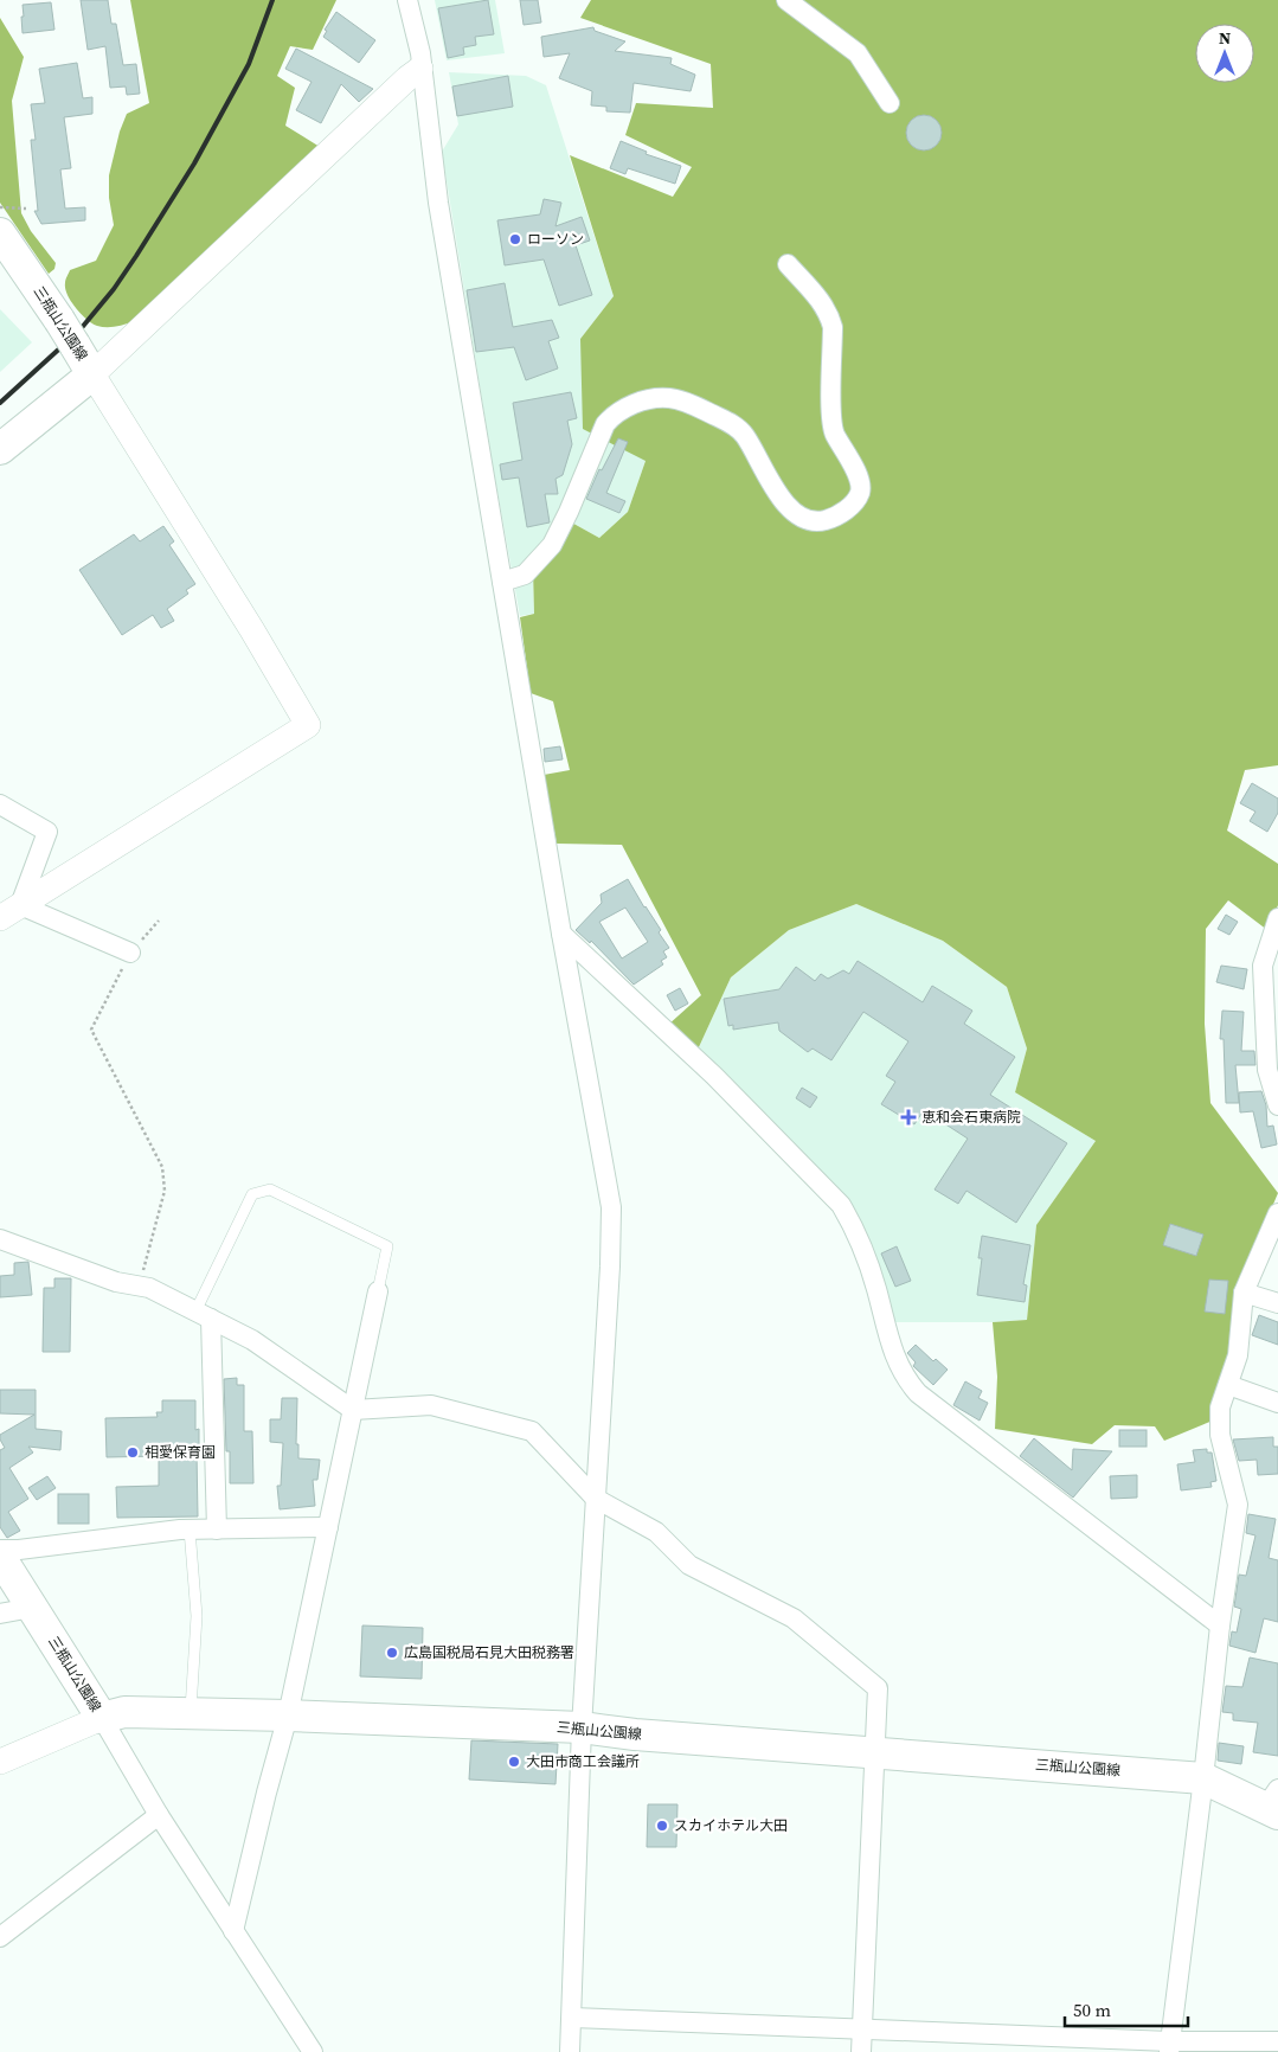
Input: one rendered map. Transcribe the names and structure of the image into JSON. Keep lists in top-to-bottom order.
{
  "streets": {
    "main road": ["三瓶山公園線"]
  },
  "places": {
    "other": [
      "ローソン",
      "相愛保育園",
      "広島国税局石見大田税務署",
      "大田市商工会議所",
      "スカイホテル大田"
    ],
    "health": ["恵和会石東病院"]
  },
  "scale_bar": "50 m",
  "north": "top"
}
